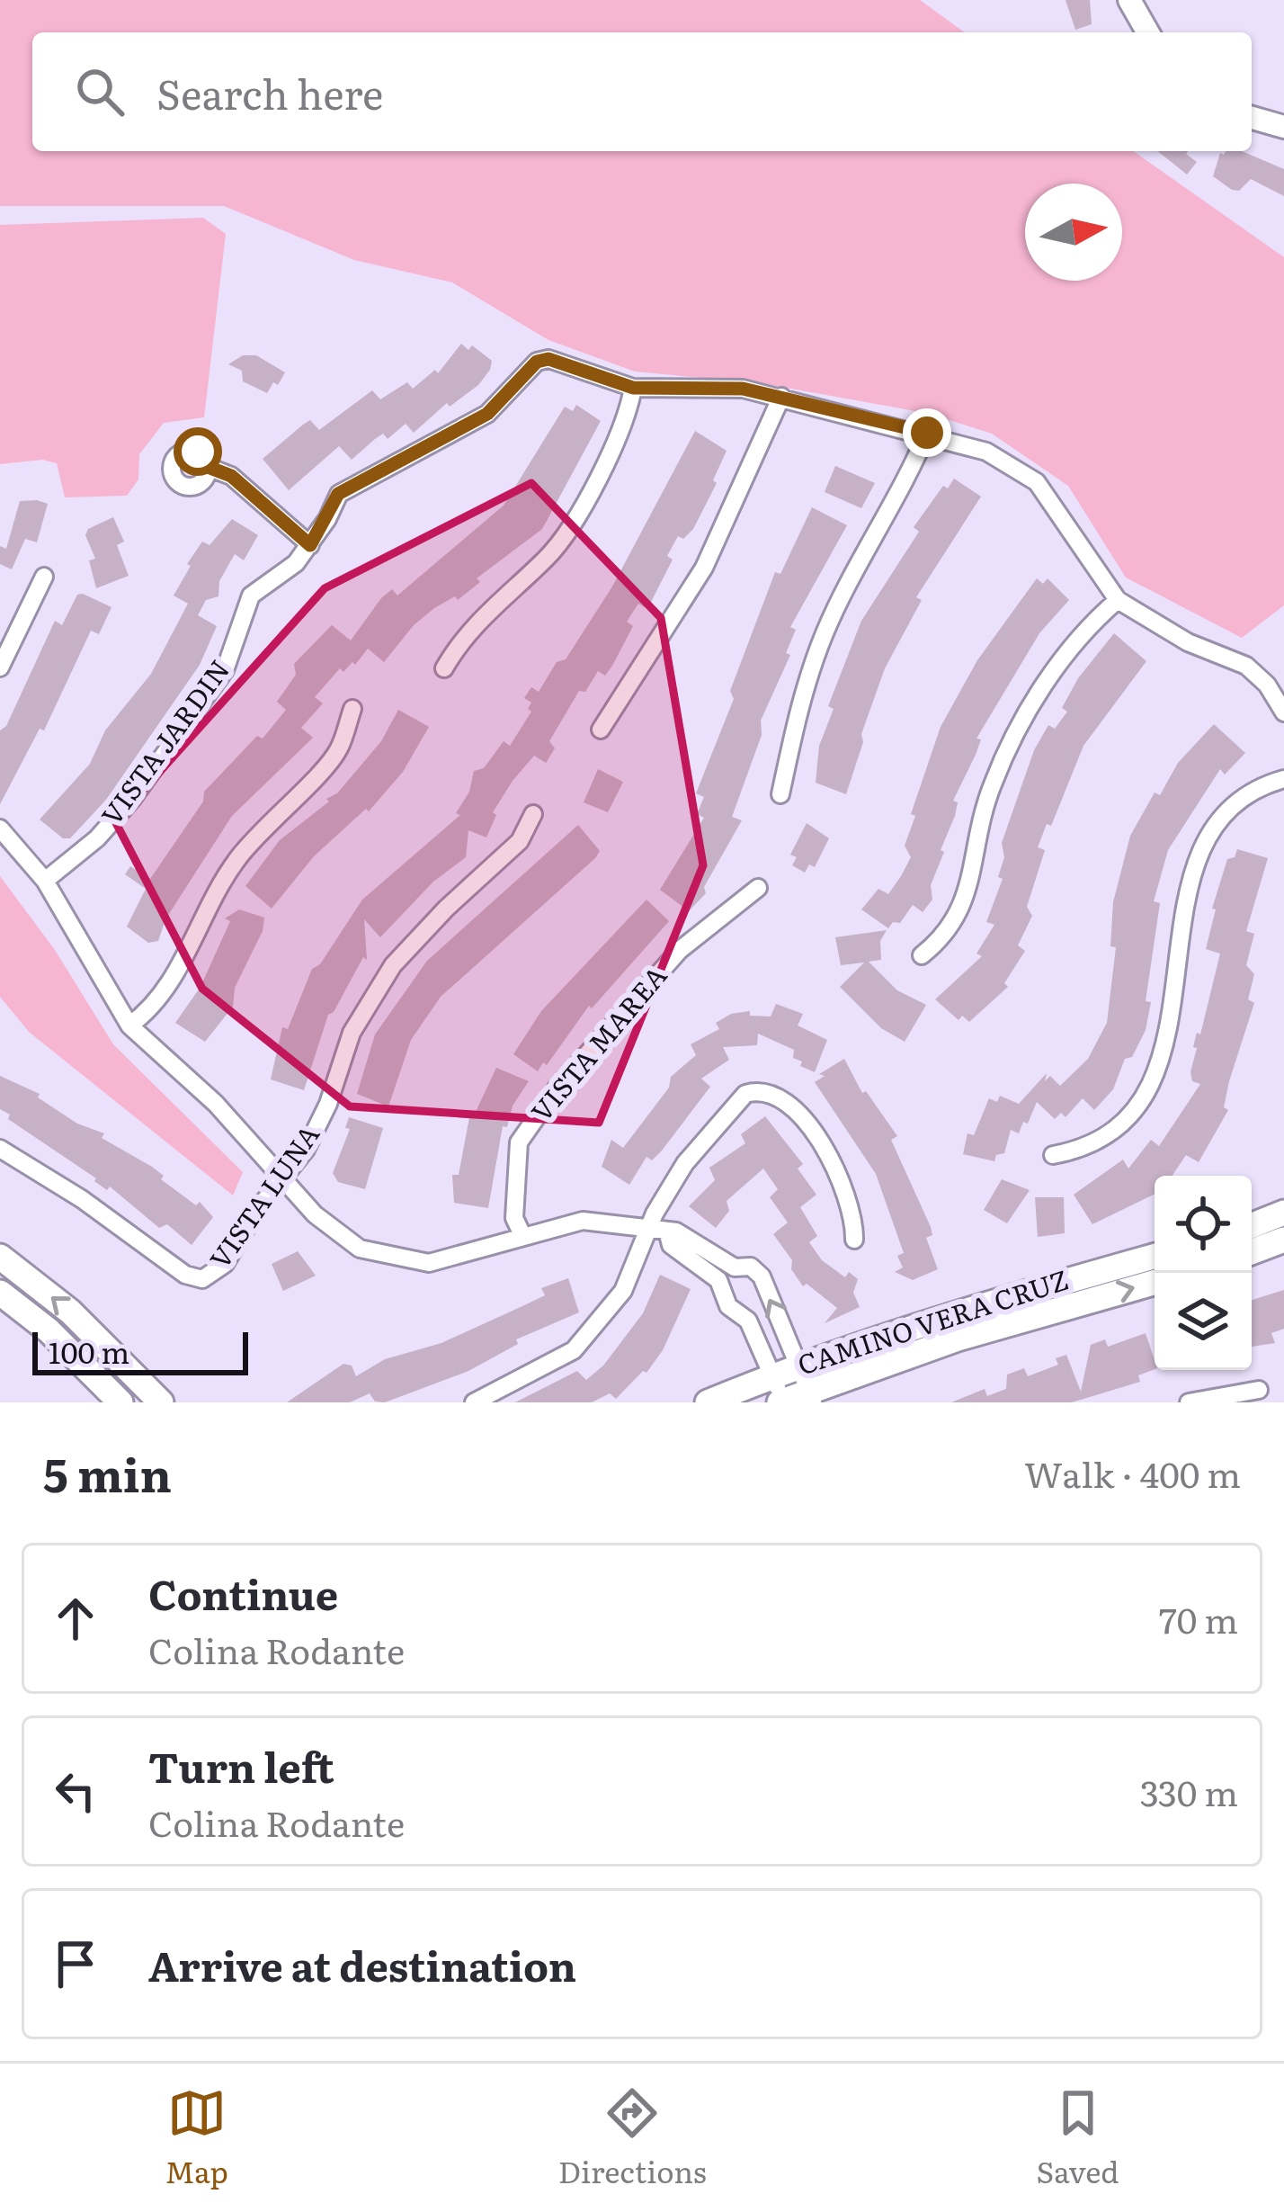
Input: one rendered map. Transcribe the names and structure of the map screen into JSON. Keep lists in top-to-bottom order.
{
  "streets": {
    "main road": ["CAMINO VERA CRUZ"],
    "street": ["VISTA JARDIN", "VISTA MAREA", "VISTA LUNA"]
  },
  "scale_bar": "100 m",
  "north": "right",
  "page": {
    "search": "Search here",
    "scale": "100 m",
    "heading": ["5 min", "Walk · 400 m"],
    "list": [
      ["Continue", "Colina Rodante", "70 m"],
      ["Turn left", "Colina Rodante", "330 m"],
      "Arrive at destination"
    ],
    "nav": ["Map", "Directions", "Saved"]
  }
}
